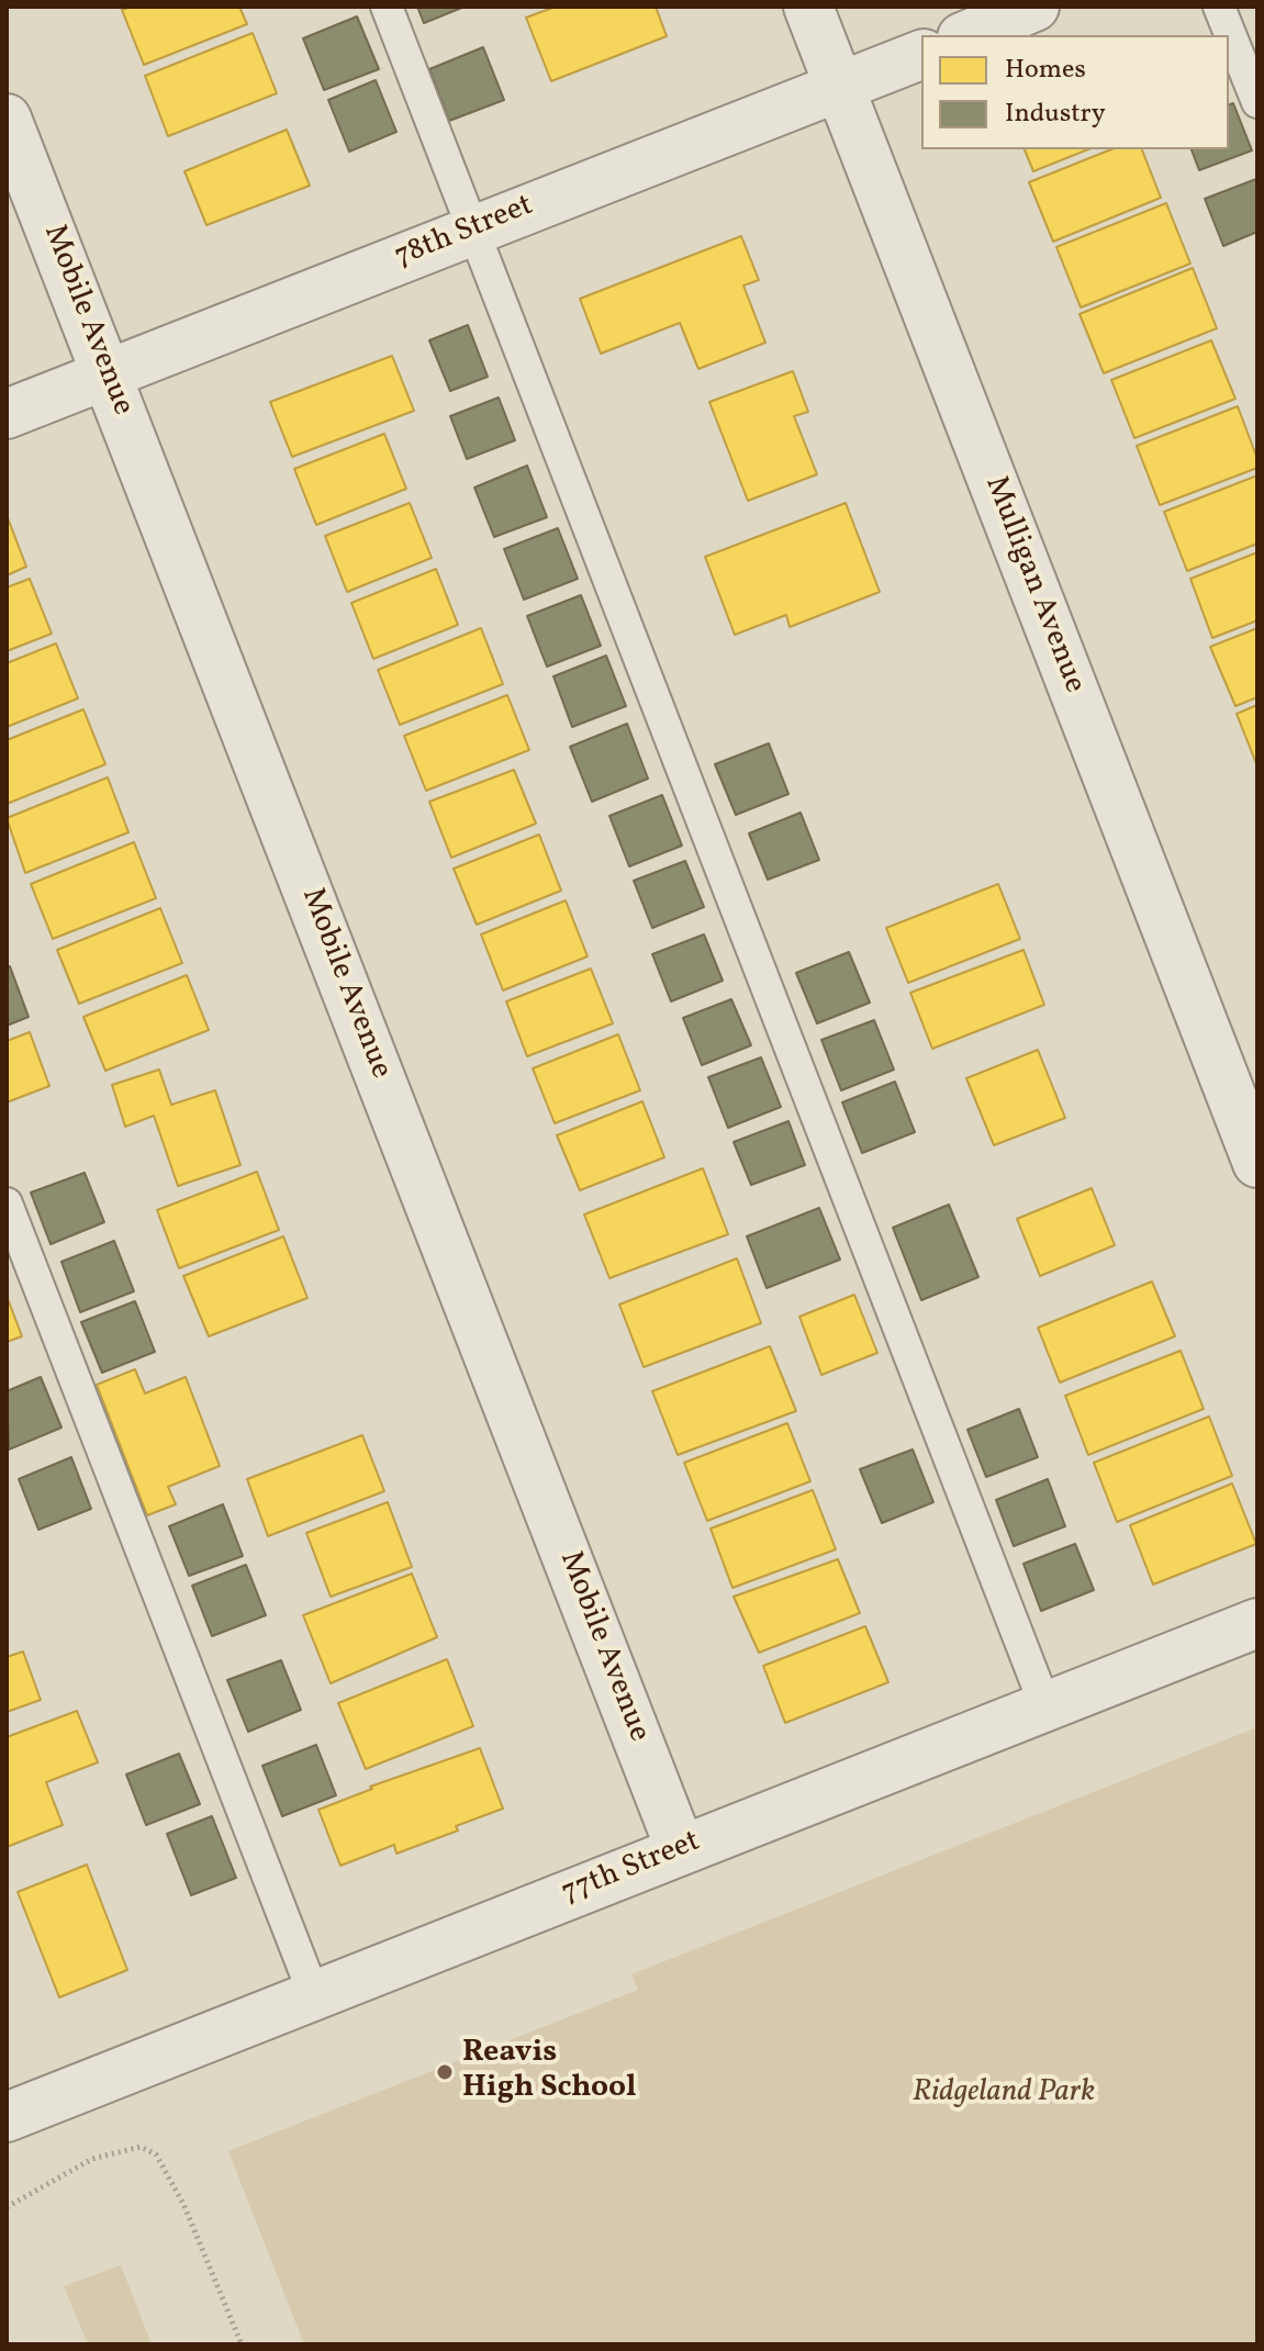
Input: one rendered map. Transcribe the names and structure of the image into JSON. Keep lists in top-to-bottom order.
{
  "streets": {
    "street": [
      "78th Street",
      "Mobile Avenue",
      "Mulligan Avenue",
      "77th Street"
    ]
  },
  "crossings": [
    ["78th Street", "Mobile Avenue"],
    ["78th Street", "Mulligan Avenue"],
    ["Mobile Avenue", "77th Street"]
  ],
  "parks": ["Ridgeland Park"],
  "places": ["Reavis High School"],
  "legend": ["Homes", "Industry"]
}
